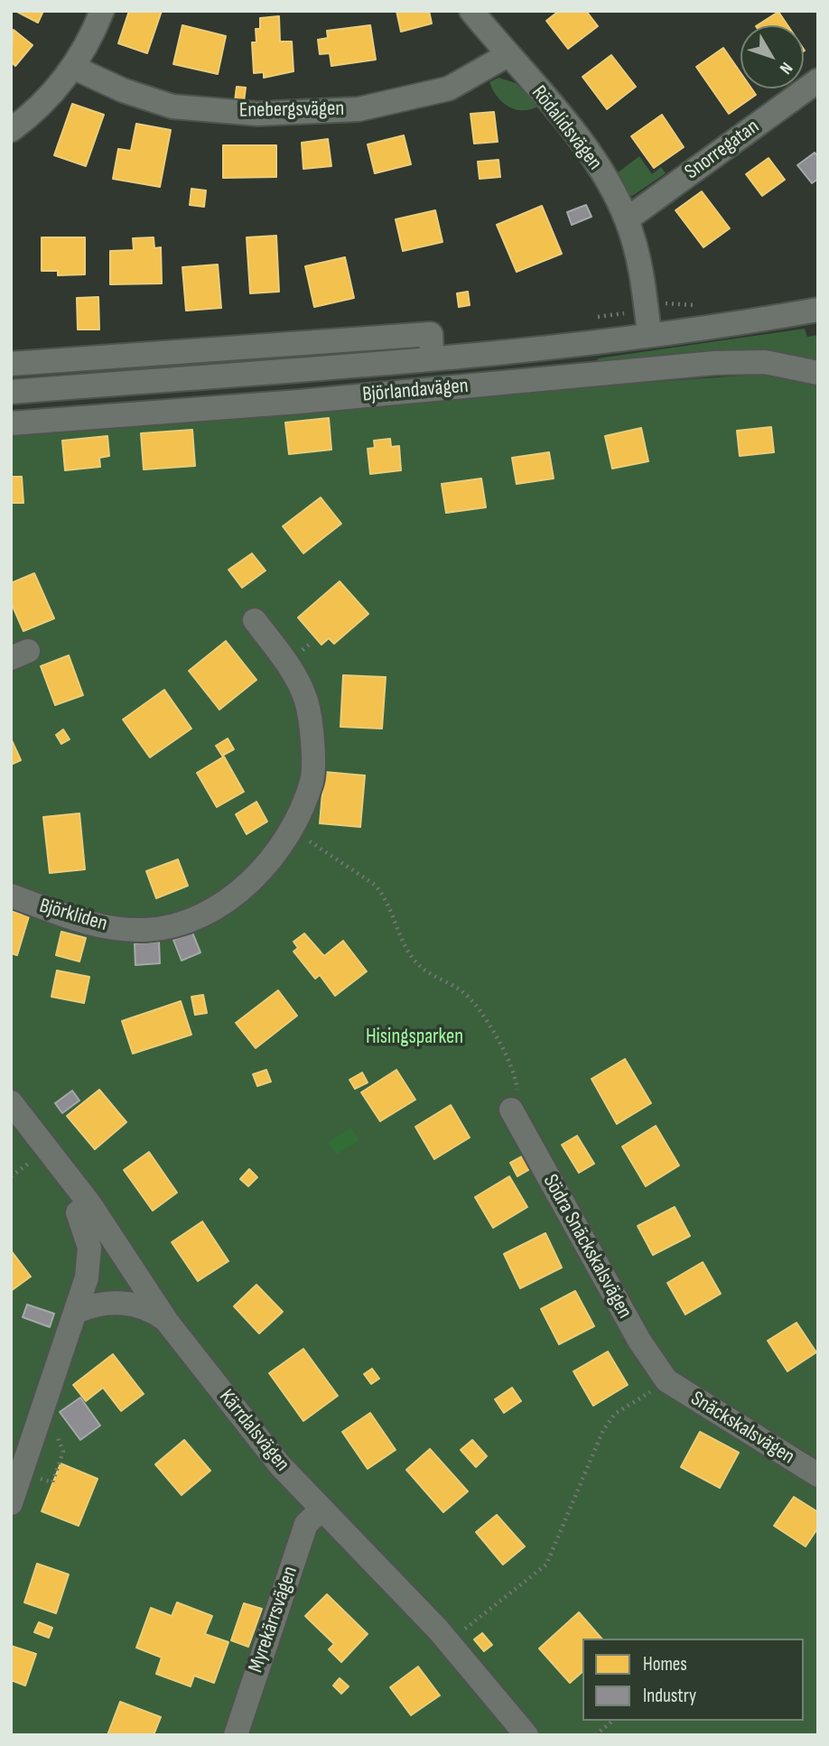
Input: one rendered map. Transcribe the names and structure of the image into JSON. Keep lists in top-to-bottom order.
{
  "streets": {
    "street": [
      "Enebergsvägen",
      "Rödalidsvägen",
      "Snorregatan",
      "Björlandavägen",
      "Björkliden",
      "Södra Snäckskalsvägen",
      "Snäckskalsvägen",
      "Kärrdalsvägen",
      "Myrekärrsvägen"
    ]
  },
  "crossings": [
    ["Enebergsvägen", "Rödalidsvägen"],
    ["Rödalidsvägen", "Snorregatan"],
    ["Rödalidsvägen", "Björlandavägen"],
    ["Södra Snäckskalsvägen", "Snäckskalsvägen"],
    ["Kärrdalsvägen", "Myrekärrsvägen"]
  ],
  "parks": ["Hisingsparken"],
  "legend": ["Homes", "Industry"],
  "north": "bottom right"
}
